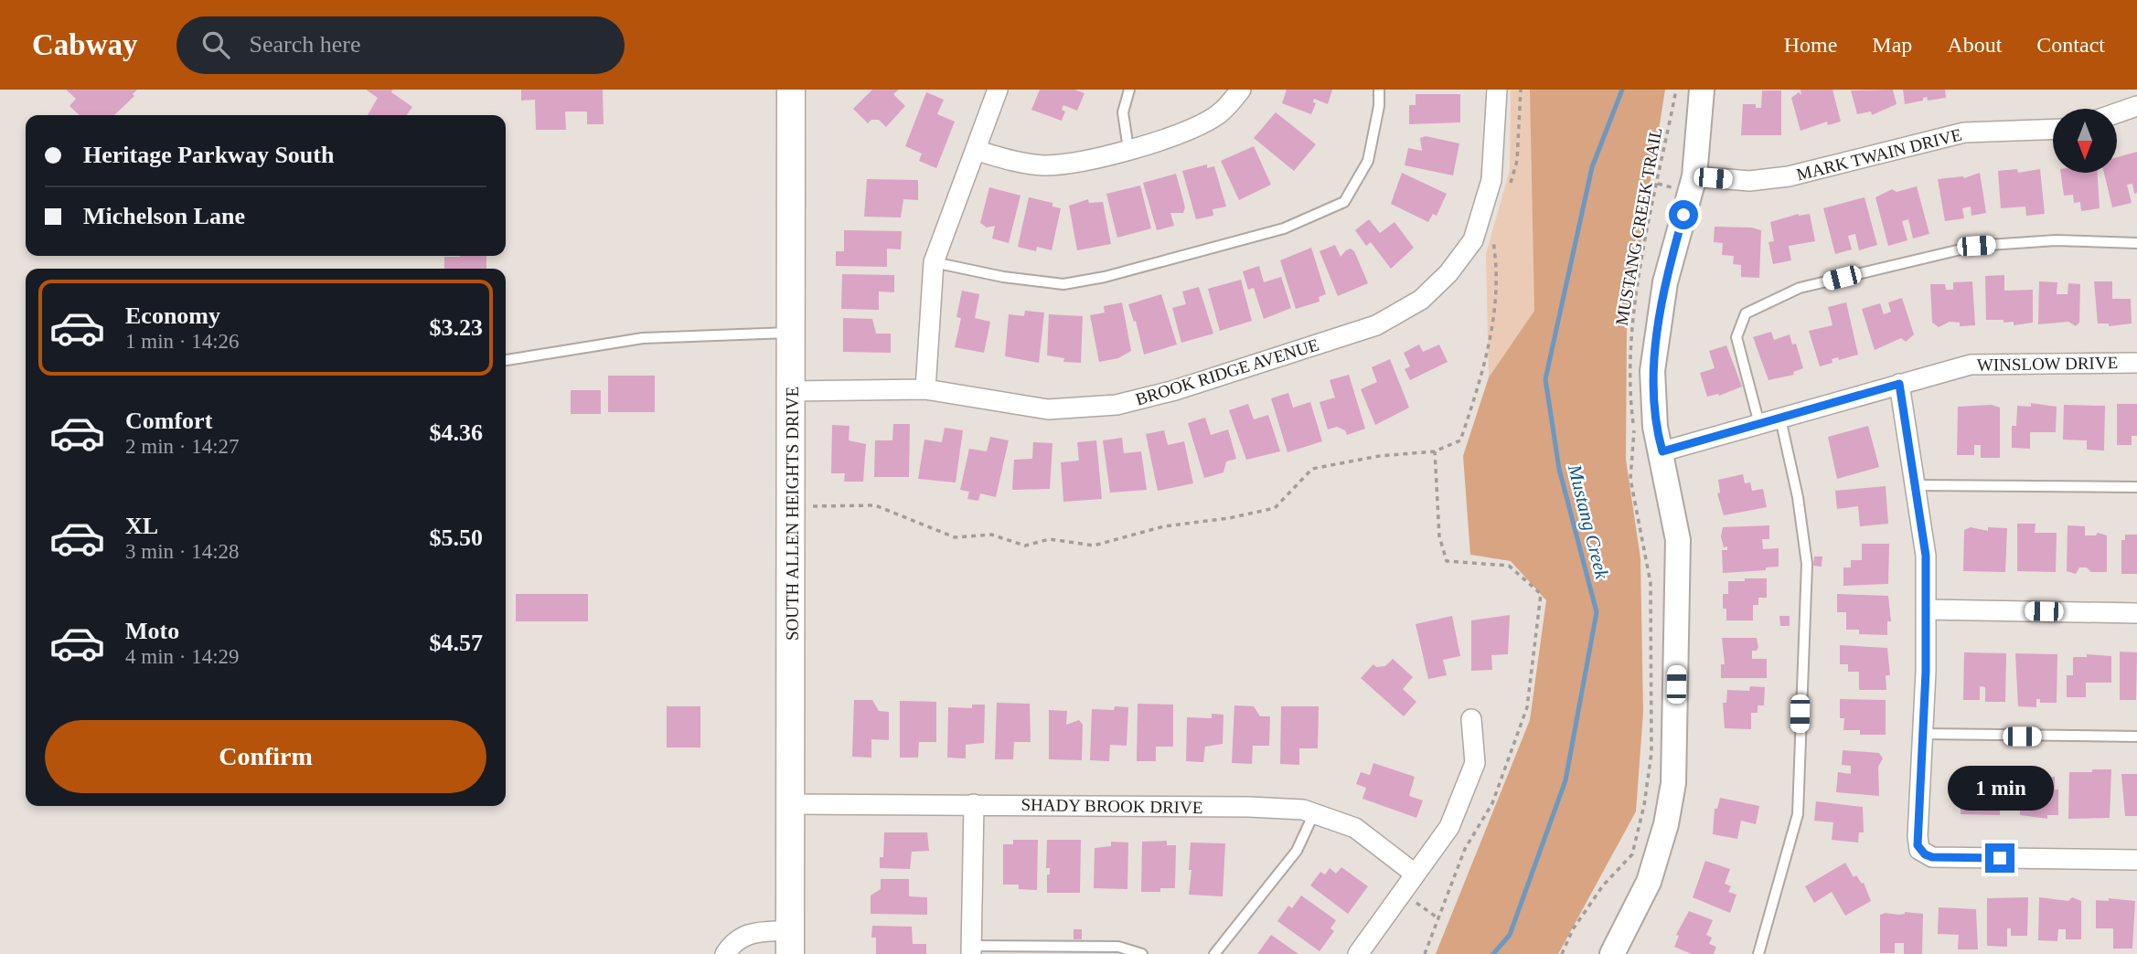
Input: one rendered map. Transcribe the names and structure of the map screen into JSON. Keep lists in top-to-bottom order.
{
  "streets": {
    "main road": ["SOUTH ALLEN HEIGHTS DRIVE"],
    "street": [
      "MARK TWAIN DRIVE",
      "WINSLOW DRIVE",
      "BROOK RIDGE AVENUE",
      "SHADY BROOK DRIVE"
    ],
    "path": ["MUSTANG CREEK TRAIL"]
  },
  "crossings": [
    ["BROOK RIDGE AVENUE", "SOUTH ALLEN HEIGHTS DRIVE"],
    ["SOUTH ALLEN HEIGHTS DRIVE", "SHADY BROOK DRIVE"]
  ],
  "water": ["Mustang Creek"],
  "north": "bottom",
  "page": {
    "header": "Cabway",
    "search": "Search here",
    "nav": [
      "Home",
      "Map",
      "About",
      "Contact"
    ],
    "banner": ["Heritage Parkway South", "Michelson Lane"],
    "list": [
      {
        "name": "Economy",
        "note": "1 min · 14:26",
        "value": "$3.23"
      },
      {
        "name": "Comfort",
        "note": "2 min · 14:27",
        "value": "$4.36"
      },
      {
        "name": "XL",
        "note": "3 min · 14:28",
        "value": "$5.50"
      },
      {
        "name": "Moto",
        "note": "4 min · 14:29",
        "value": "$4.57"
      }
    ],
    "buttons": "Confirm",
    "bubble": "1 min"
  }
}
